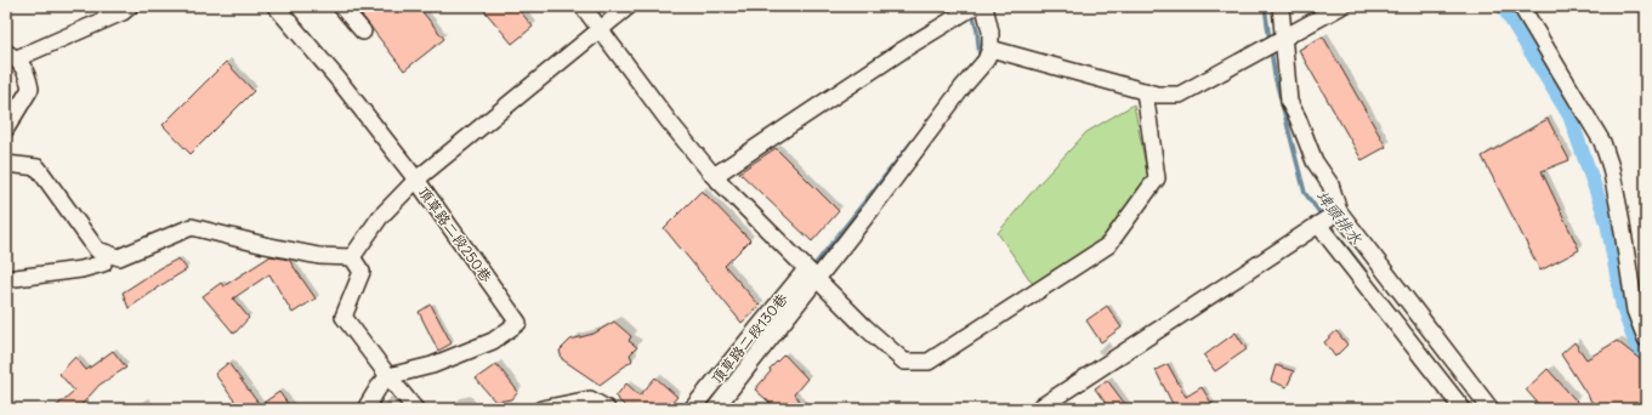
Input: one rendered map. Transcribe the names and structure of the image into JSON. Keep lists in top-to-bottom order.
{
  "streets": {
    "street": ["頂草路二段250巷", "頂草路二段130巷"]
  },
  "water": ["埤頭排水"]
}
